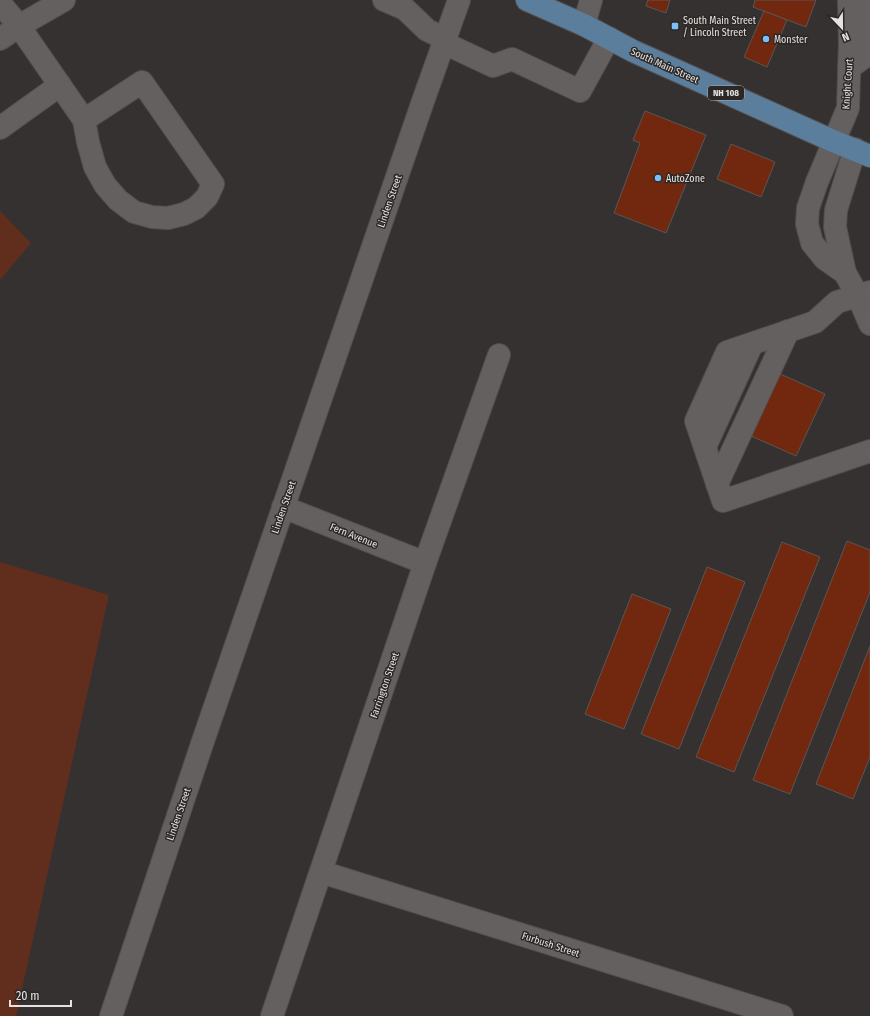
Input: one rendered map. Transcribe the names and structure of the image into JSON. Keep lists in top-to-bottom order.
{
  "streets": {
    "main road": ["South Main Street", "NH 108"],
    "street": [
      "Knight Court",
      "Linden Street",
      "Fern Avenue",
      "Farrington Street",
      "Furbush Street"
    ]
  },
  "crossings": [
    ["South Main Street", "Knight Court"],
    ["Linden Street", "Fern Avenue"],
    ["Fern Avenue", "Farrington Street"],
    ["Farrington Street", "Furbush Street"]
  ],
  "places": {
    "transit": ["South Main Street / Lincoln Street"],
    "other": ["Monster", "AutoZone"]
  },
  "scale_bar": "20 m",
  "north": "bottom"
}
